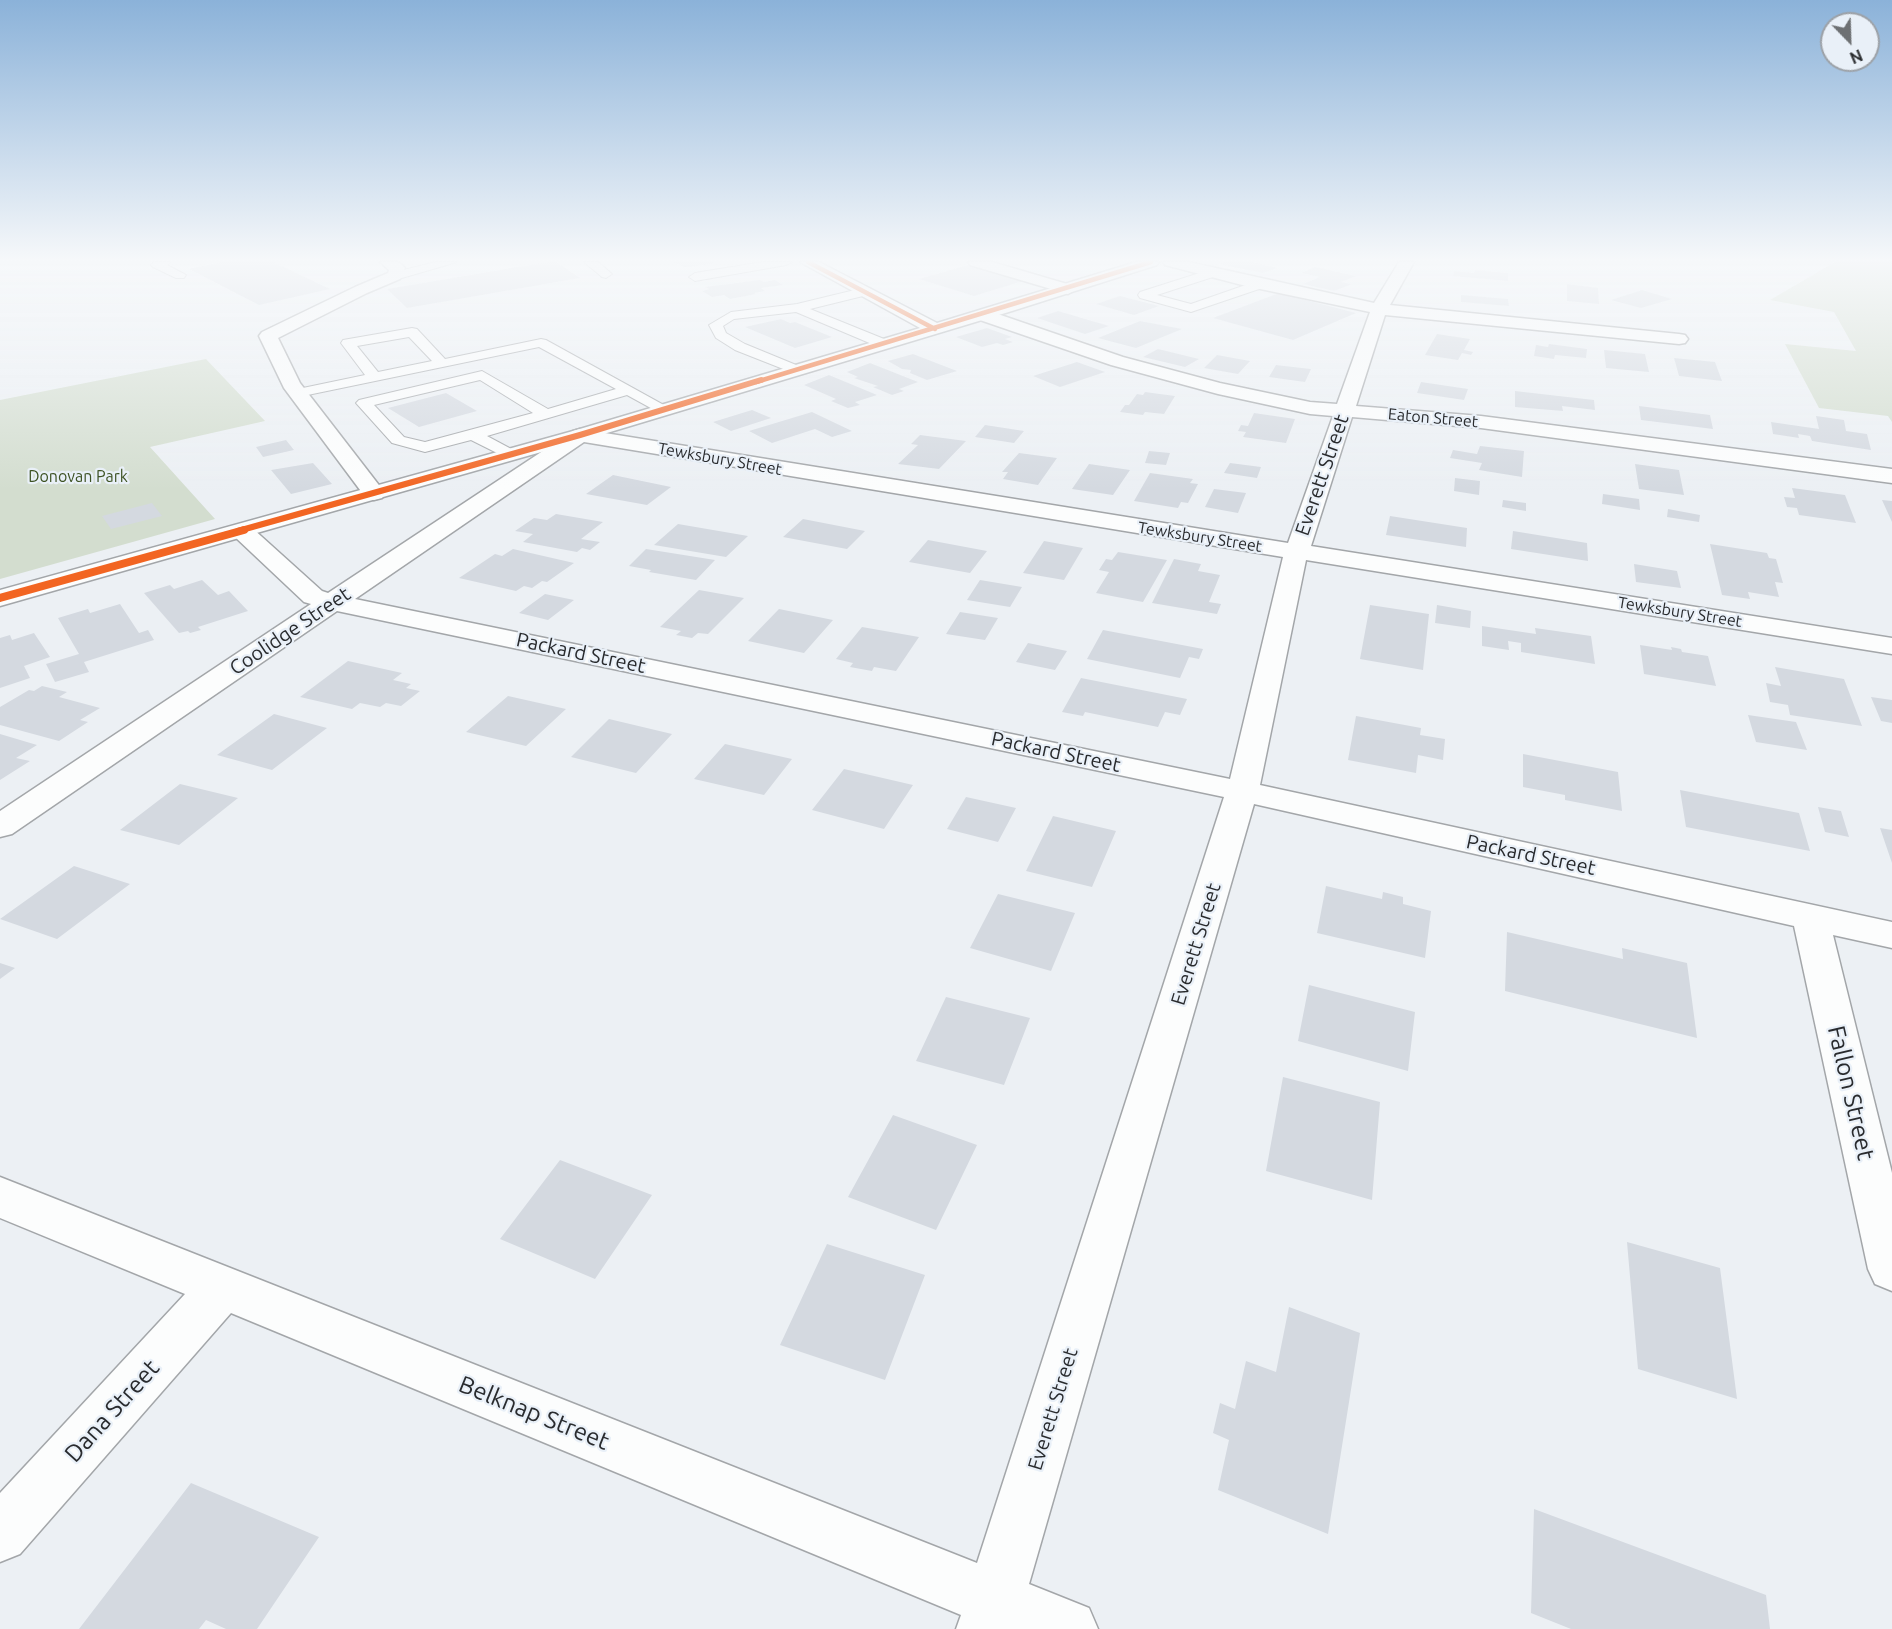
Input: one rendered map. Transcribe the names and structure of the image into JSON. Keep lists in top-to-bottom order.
{
  "streets": {
    "street": [
      "Eaton Street",
      "Tewksbury Street",
      "Everett Street",
      "Coolidge Street",
      "Packard Street",
      "Fallon Street",
      "Dana Street",
      "Belknap Street"
    ]
  },
  "crossings": [
    ["Eaton Street", "Everett Street"],
    ["Tewksbury Street", "Everett Street"],
    ["Tewksbury Street", "Coolidge Street"],
    ["Everett Street", "Packard Street"],
    ["Everett Street", "Belknap Street"],
    ["Coolidge Street", "Packard Street"],
    ["Packard Street", "Fallon Street"],
    ["Dana Street", "Belknap Street"]
  ],
  "parks": ["Donovan Park"],
  "north": "bottom right"
}
